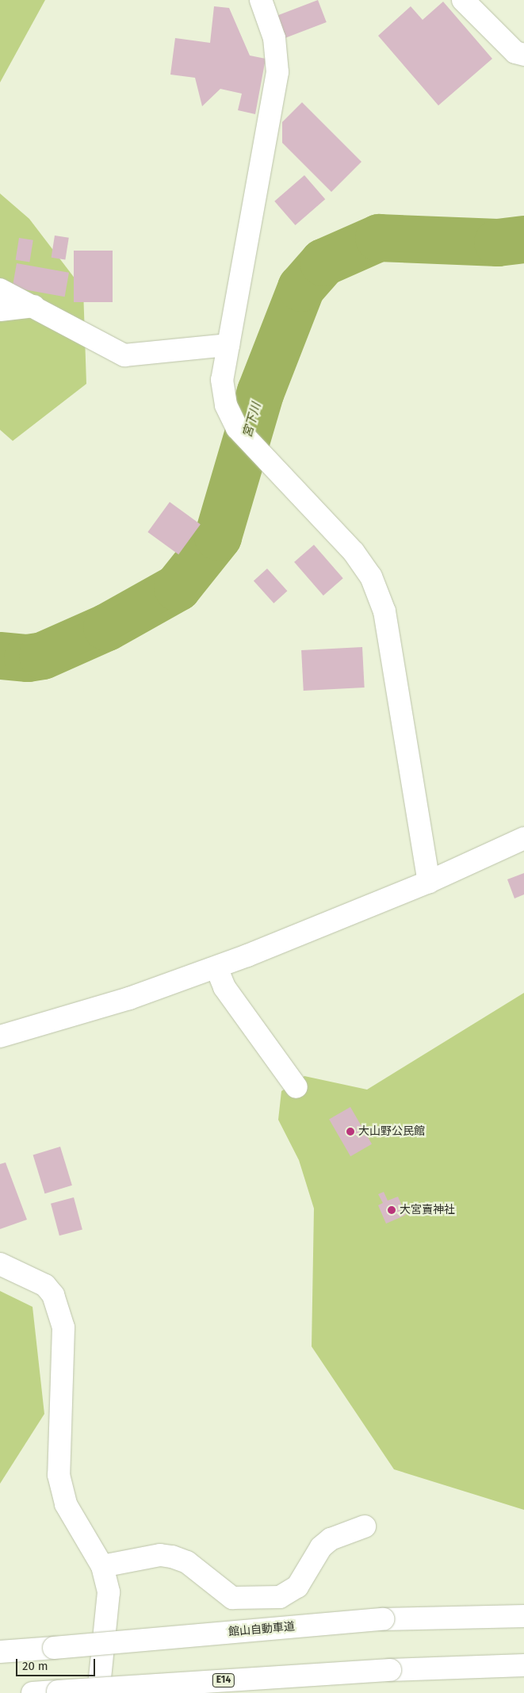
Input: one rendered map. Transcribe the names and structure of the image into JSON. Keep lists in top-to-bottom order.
{
  "streets": {
    "main road": ["館山自動車道", "E14"]
  },
  "water": ["宮下川"],
  "places": ["大山野公民館", "大宮賣神社"],
  "scale_bar": "20 m"
}
